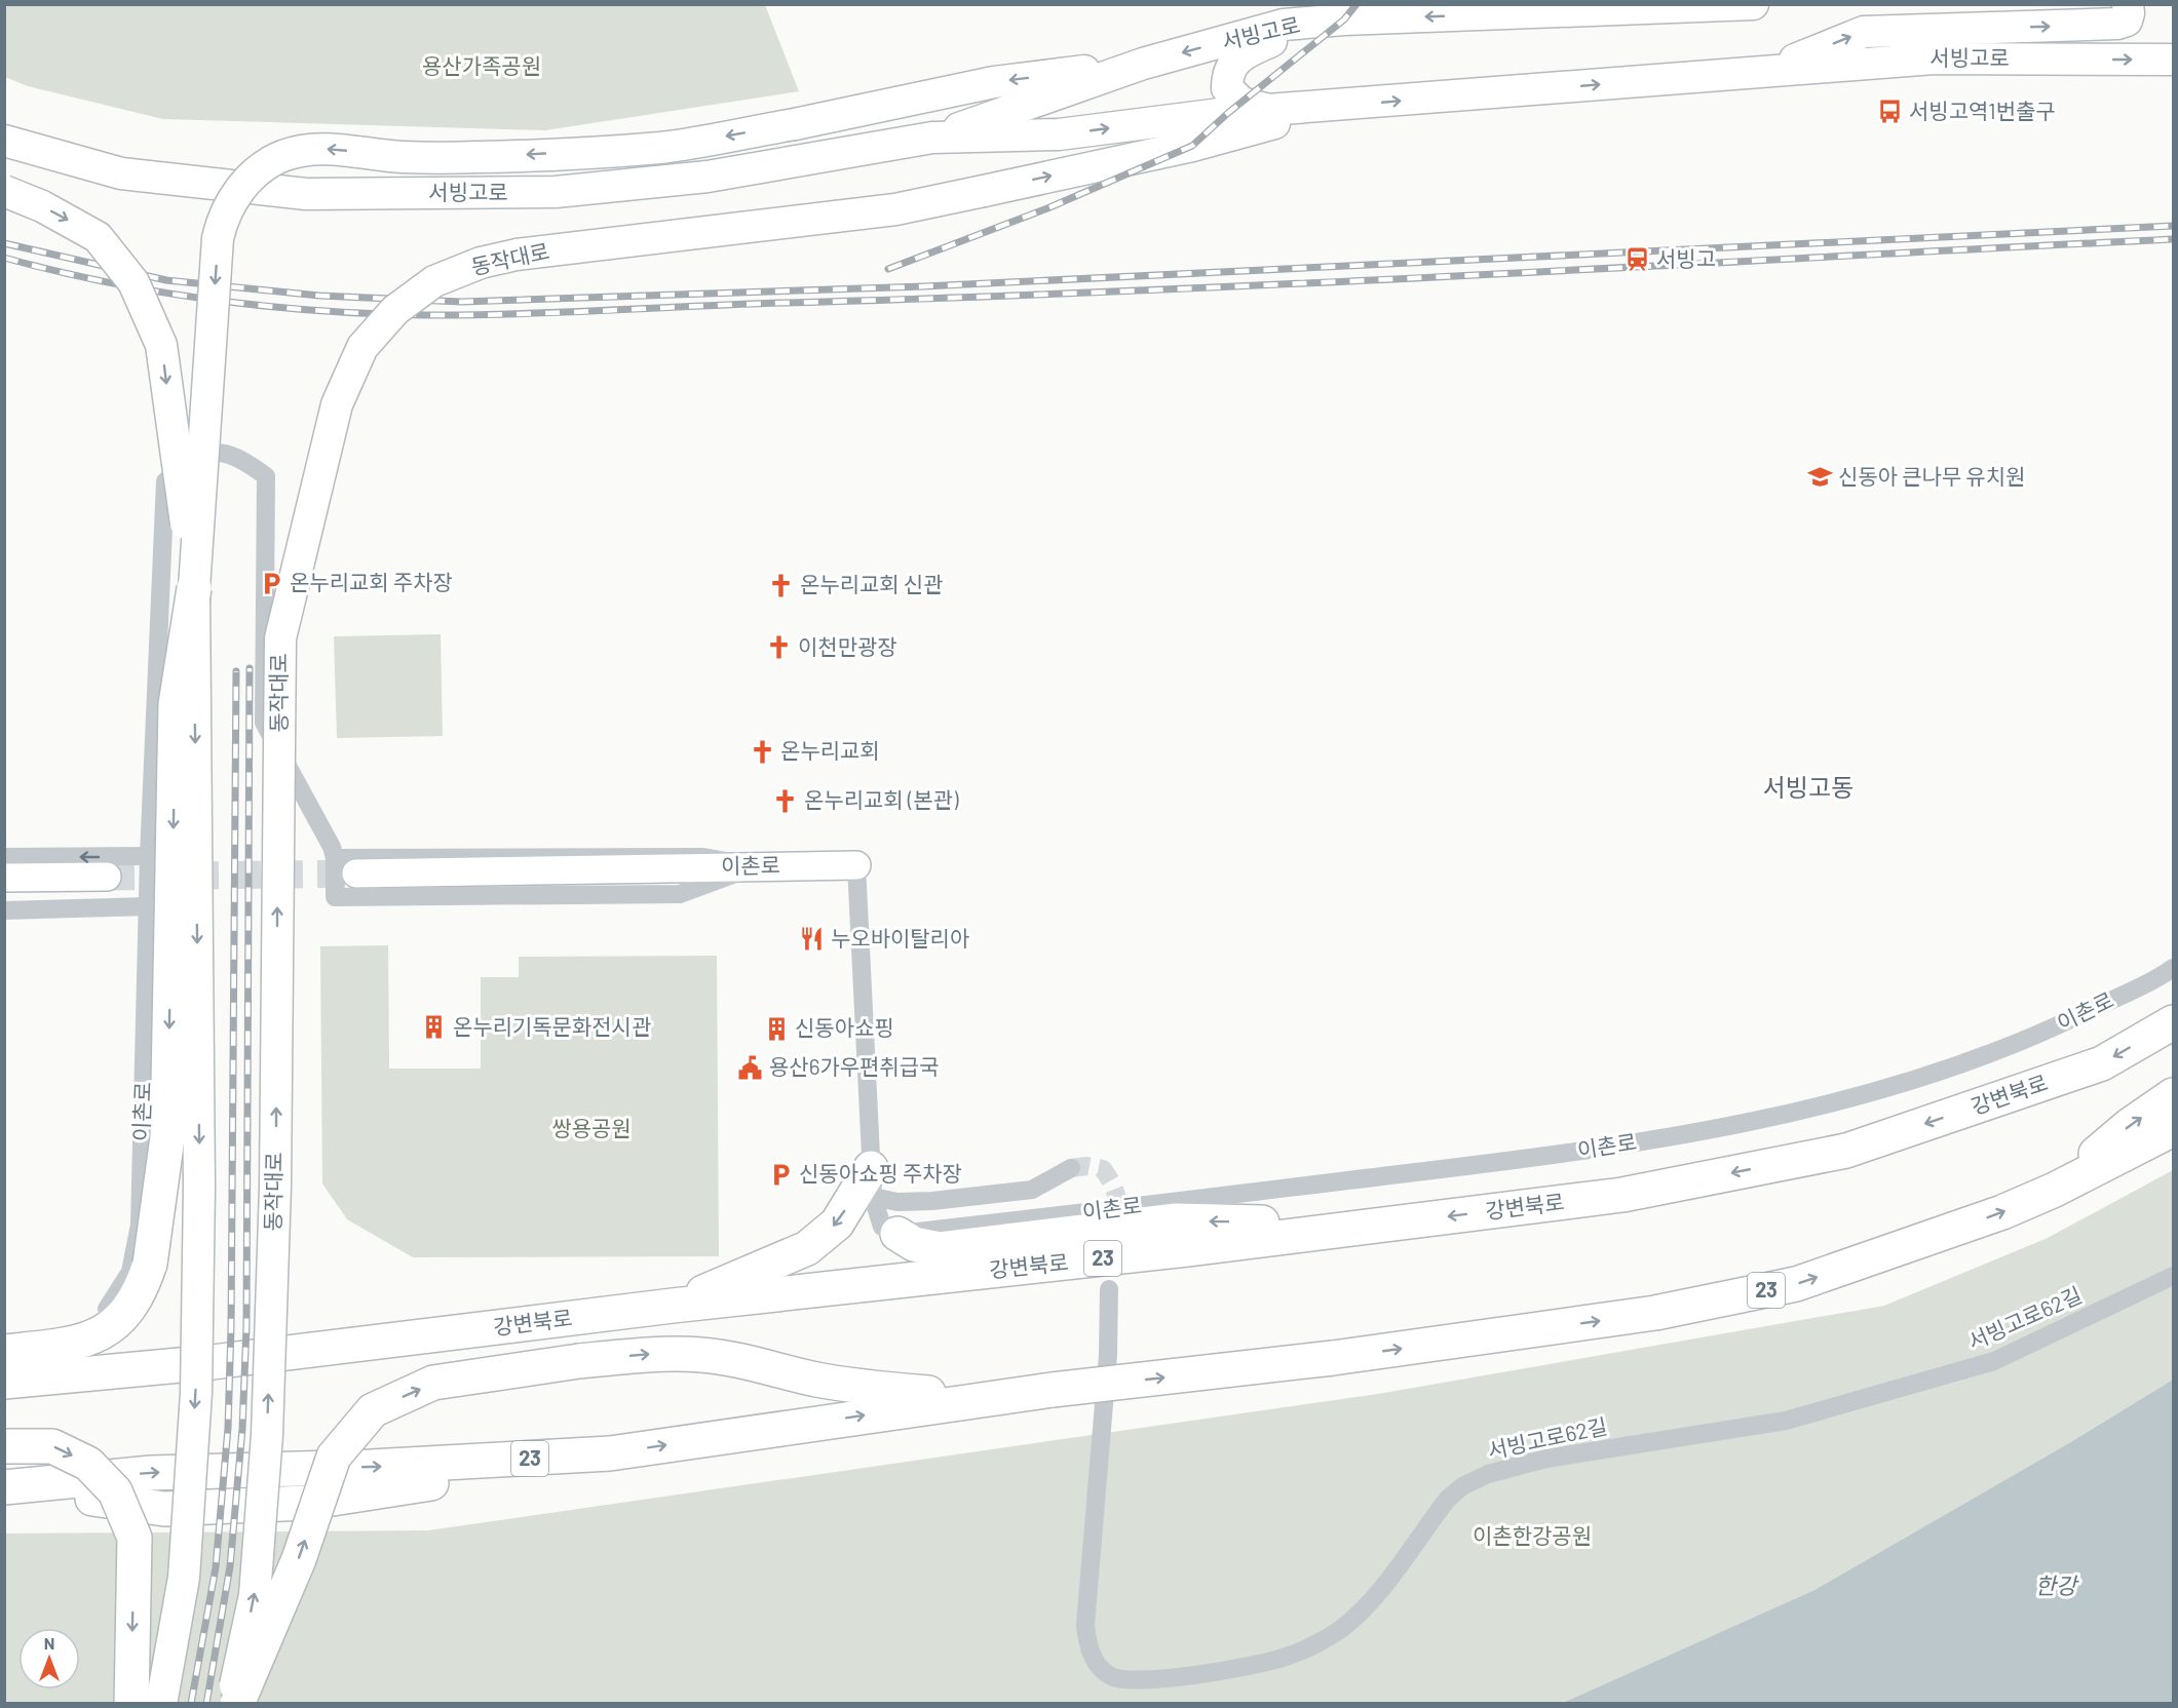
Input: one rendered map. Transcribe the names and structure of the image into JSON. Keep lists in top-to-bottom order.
{
  "streets": {
    "highway": ["강변북로", "23"],
    "main road": ["서빙고로", "동작대로"],
    "street": ["이촌로", "서빙고로62길"]
  },
  "crossings": [
    ["서빙고로", "동작대로"]
  ],
  "one_way": ["동작대로"],
  "districts": ["서빙고동"],
  "water": ["한강"],
  "parks": ["용산가족공원", "쌍용공원", "이촌한강공원"],
  "places": {
    "bus stop": ["서빙고역1번출구"],
    "station": ["서빙고"],
    "school or university": ["신동아 큰나무 유치원"],
    "parking": ["온누리교회 주차장", "신동아쇼핑 주차장"],
    "church": [
      "온누리교회 신관",
      "이천만광장",
      "온누리교회",
      "온누리교회 (본관)"
    ],
    "restaurant": ["누오바이탈리아"],
    "building": ["온누리기독문화전시관", "신동아쇼핑"],
    "public building": ["용산6가우편취급국"]
  },
  "north": "top"
}
